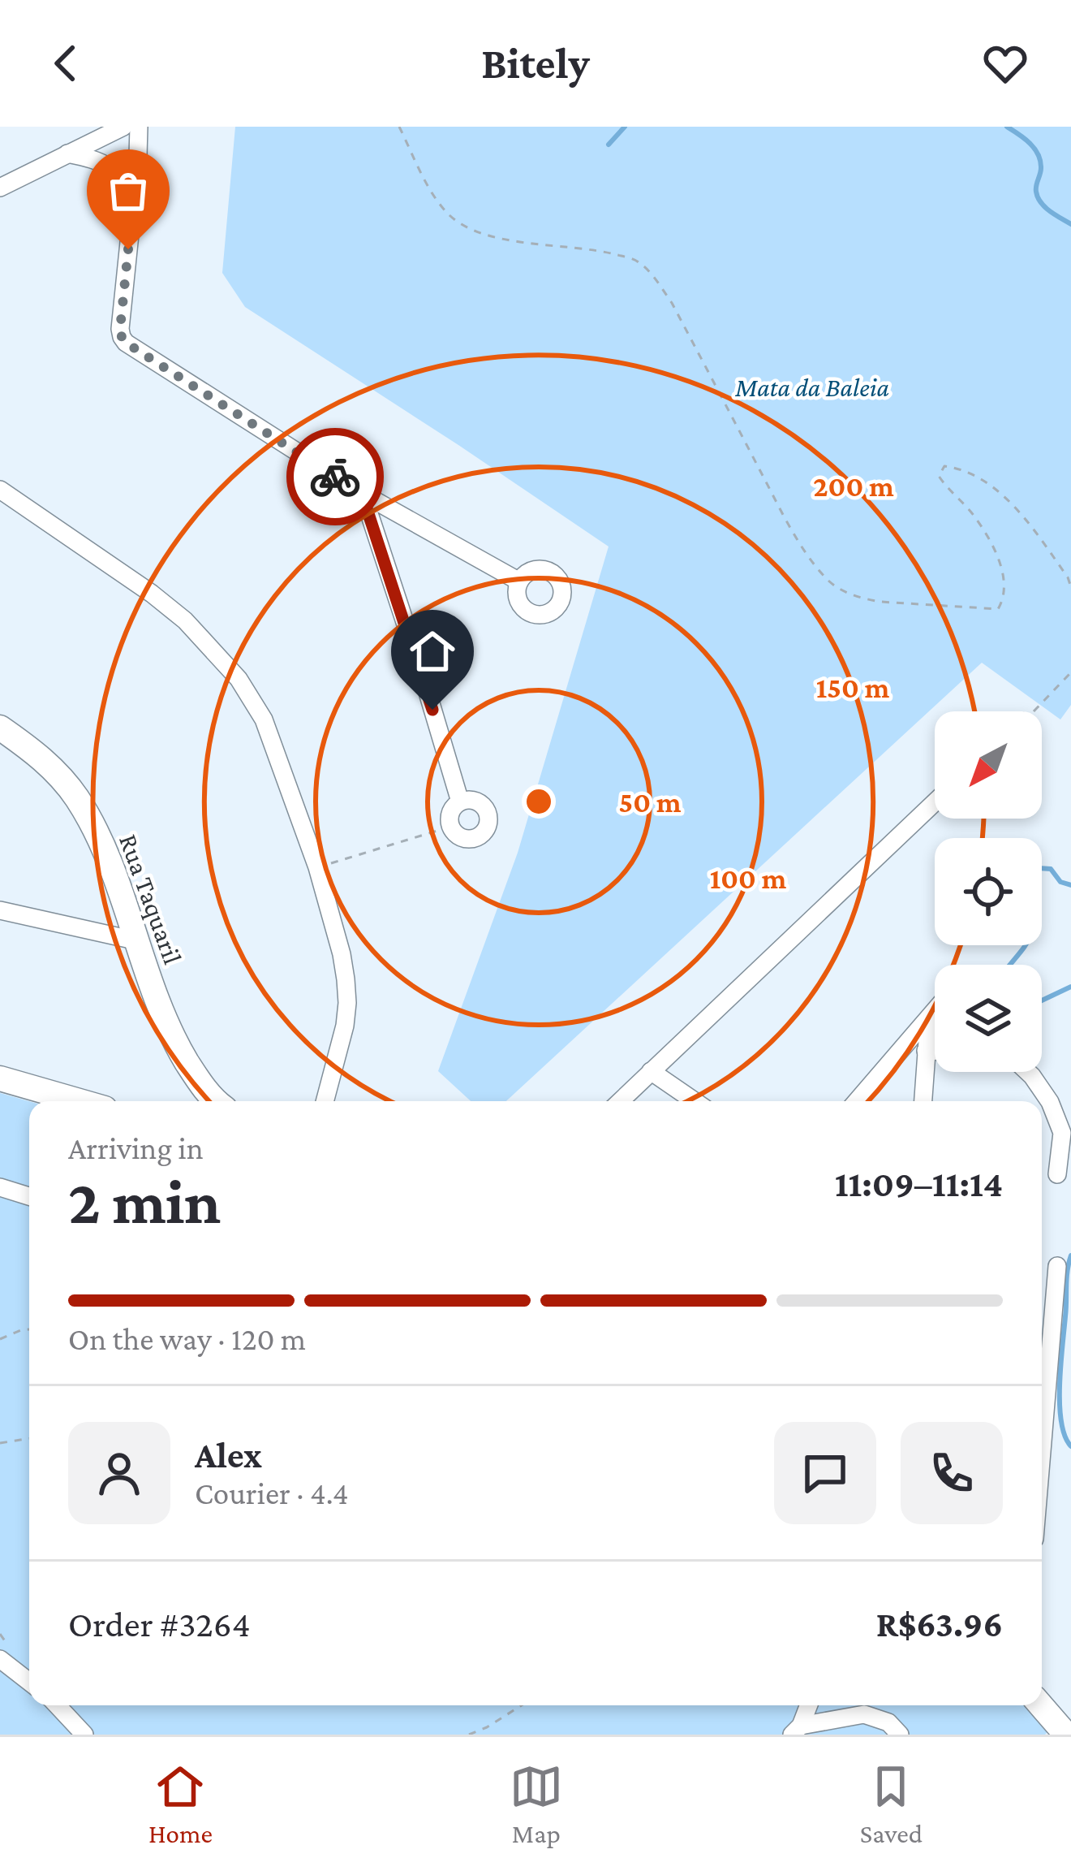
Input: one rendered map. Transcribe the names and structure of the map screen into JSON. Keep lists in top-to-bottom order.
{
  "streets": {
    "street": ["Rua Taquaril"]
  },
  "parks": ["Mata da Baleia"],
  "north": "bottom left",
  "page": {
    "header": "Bitely",
    "heading": ["2 min", "Arriving in", "11:09–11:14"],
    "panel": [
      "Alex",
      "Courier · 4.4",
      "Order #3264",
      "R$63.96"
    ],
    "bar": "On the way · 120 m",
    "tabs": ["Home", "Map", "Saved"]
  },
  "rings": [
    "200 m",
    "150 m",
    "50 m",
    "100 m"
  ]
}
